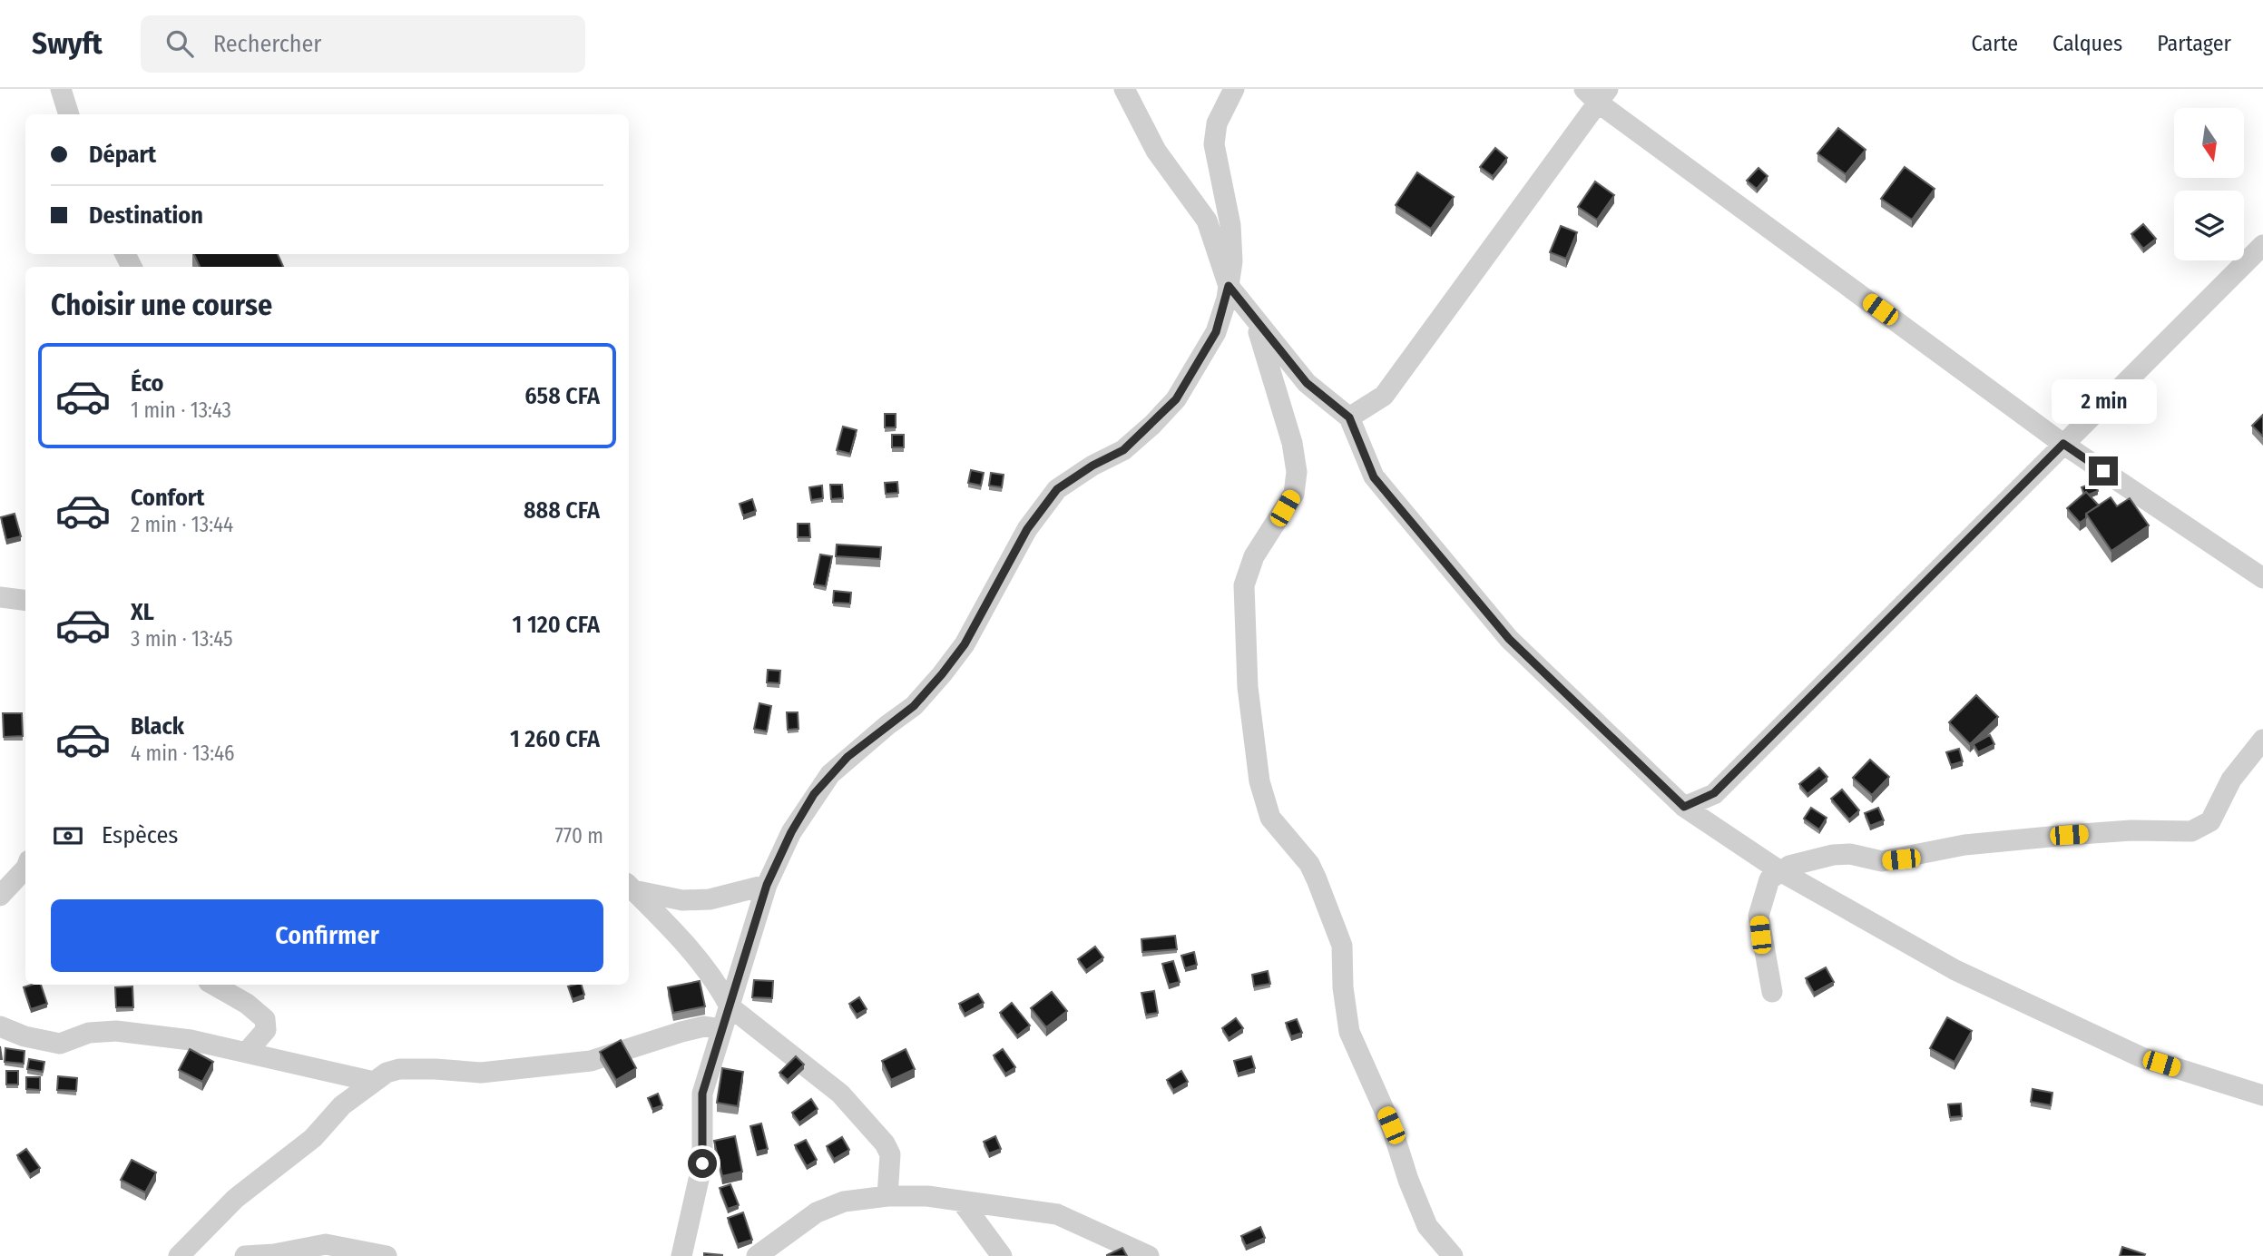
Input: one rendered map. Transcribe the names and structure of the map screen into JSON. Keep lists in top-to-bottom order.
{
  "north": "bottom",
  "page": {
    "header": "Swyft",
    "search": "Rechercher",
    "nav": ["Carte", "Calques", "Partager"],
    "banner": ["Départ", "Destination"],
    "heading": "Choisir une course",
    "list": [
      {
        "name": "Éco",
        "note": "1 min · 13:43",
        "value": "658 CFA"
      },
      {
        "name": "Confort",
        "note": "2 min · 13:44",
        "value": "888 CFA"
      },
      {
        "name": "XL",
        "note": "3 min · 13:45",
        "value": "1 120 CFA"
      },
      {
        "name": "Black",
        "note": "4 min · 13:46",
        "value": "1 260 CFA"
      }
    ],
    "bubble": "2 min",
    "pay": ["Espèces", "770 m"],
    "buttons": "Confirmer"
  }
}
